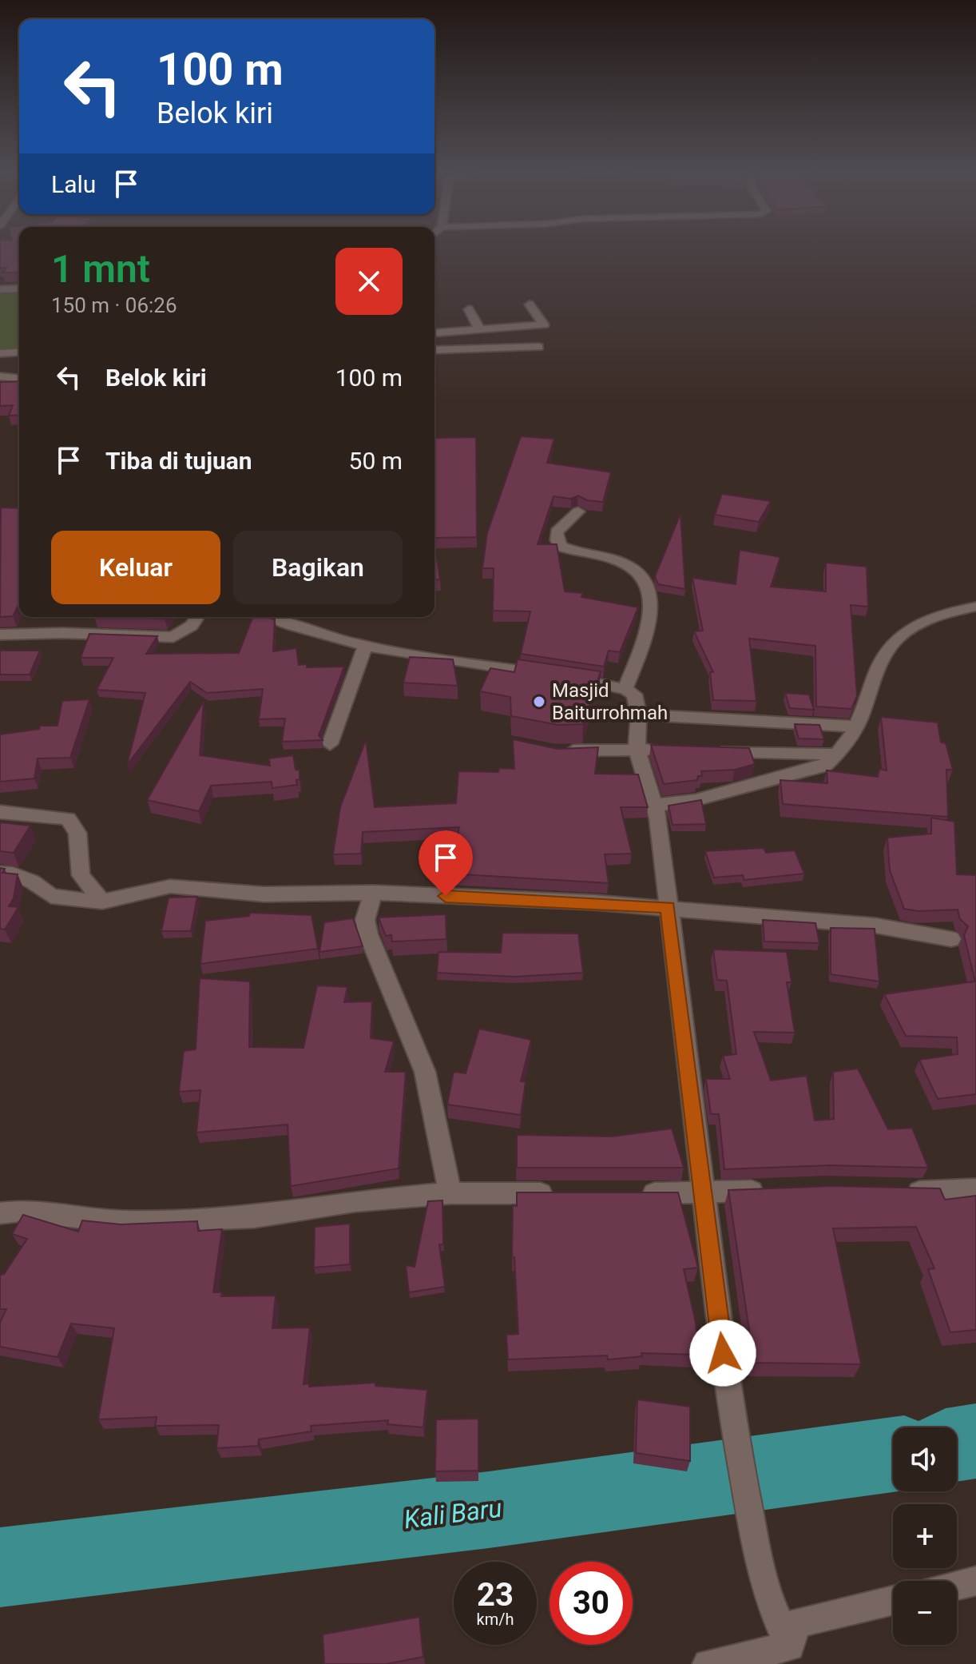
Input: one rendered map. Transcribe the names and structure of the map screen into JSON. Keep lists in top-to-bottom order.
{
  "water": ["Kali Baru"],
  "places": ["Masjid Baiturrohmah"],
  "page": {
    "turn": ["100 m", "Belok kiri"],
    "then": "Lalu",
    "heading": ["1 mnt", "150 m · 06:26"],
    "list": [
      {
        "name": "Belok kiri",
        "value": "100 m"
      },
      {
        "name": "Tiba di tujuan",
        "value": "50 m"
      }
    ],
    "buttons": ["Keluar", "Bagikan"],
    "map_buttons": ["+", "−"],
    "speed": "23 km/h",
    "limit": "30"
  }
}
